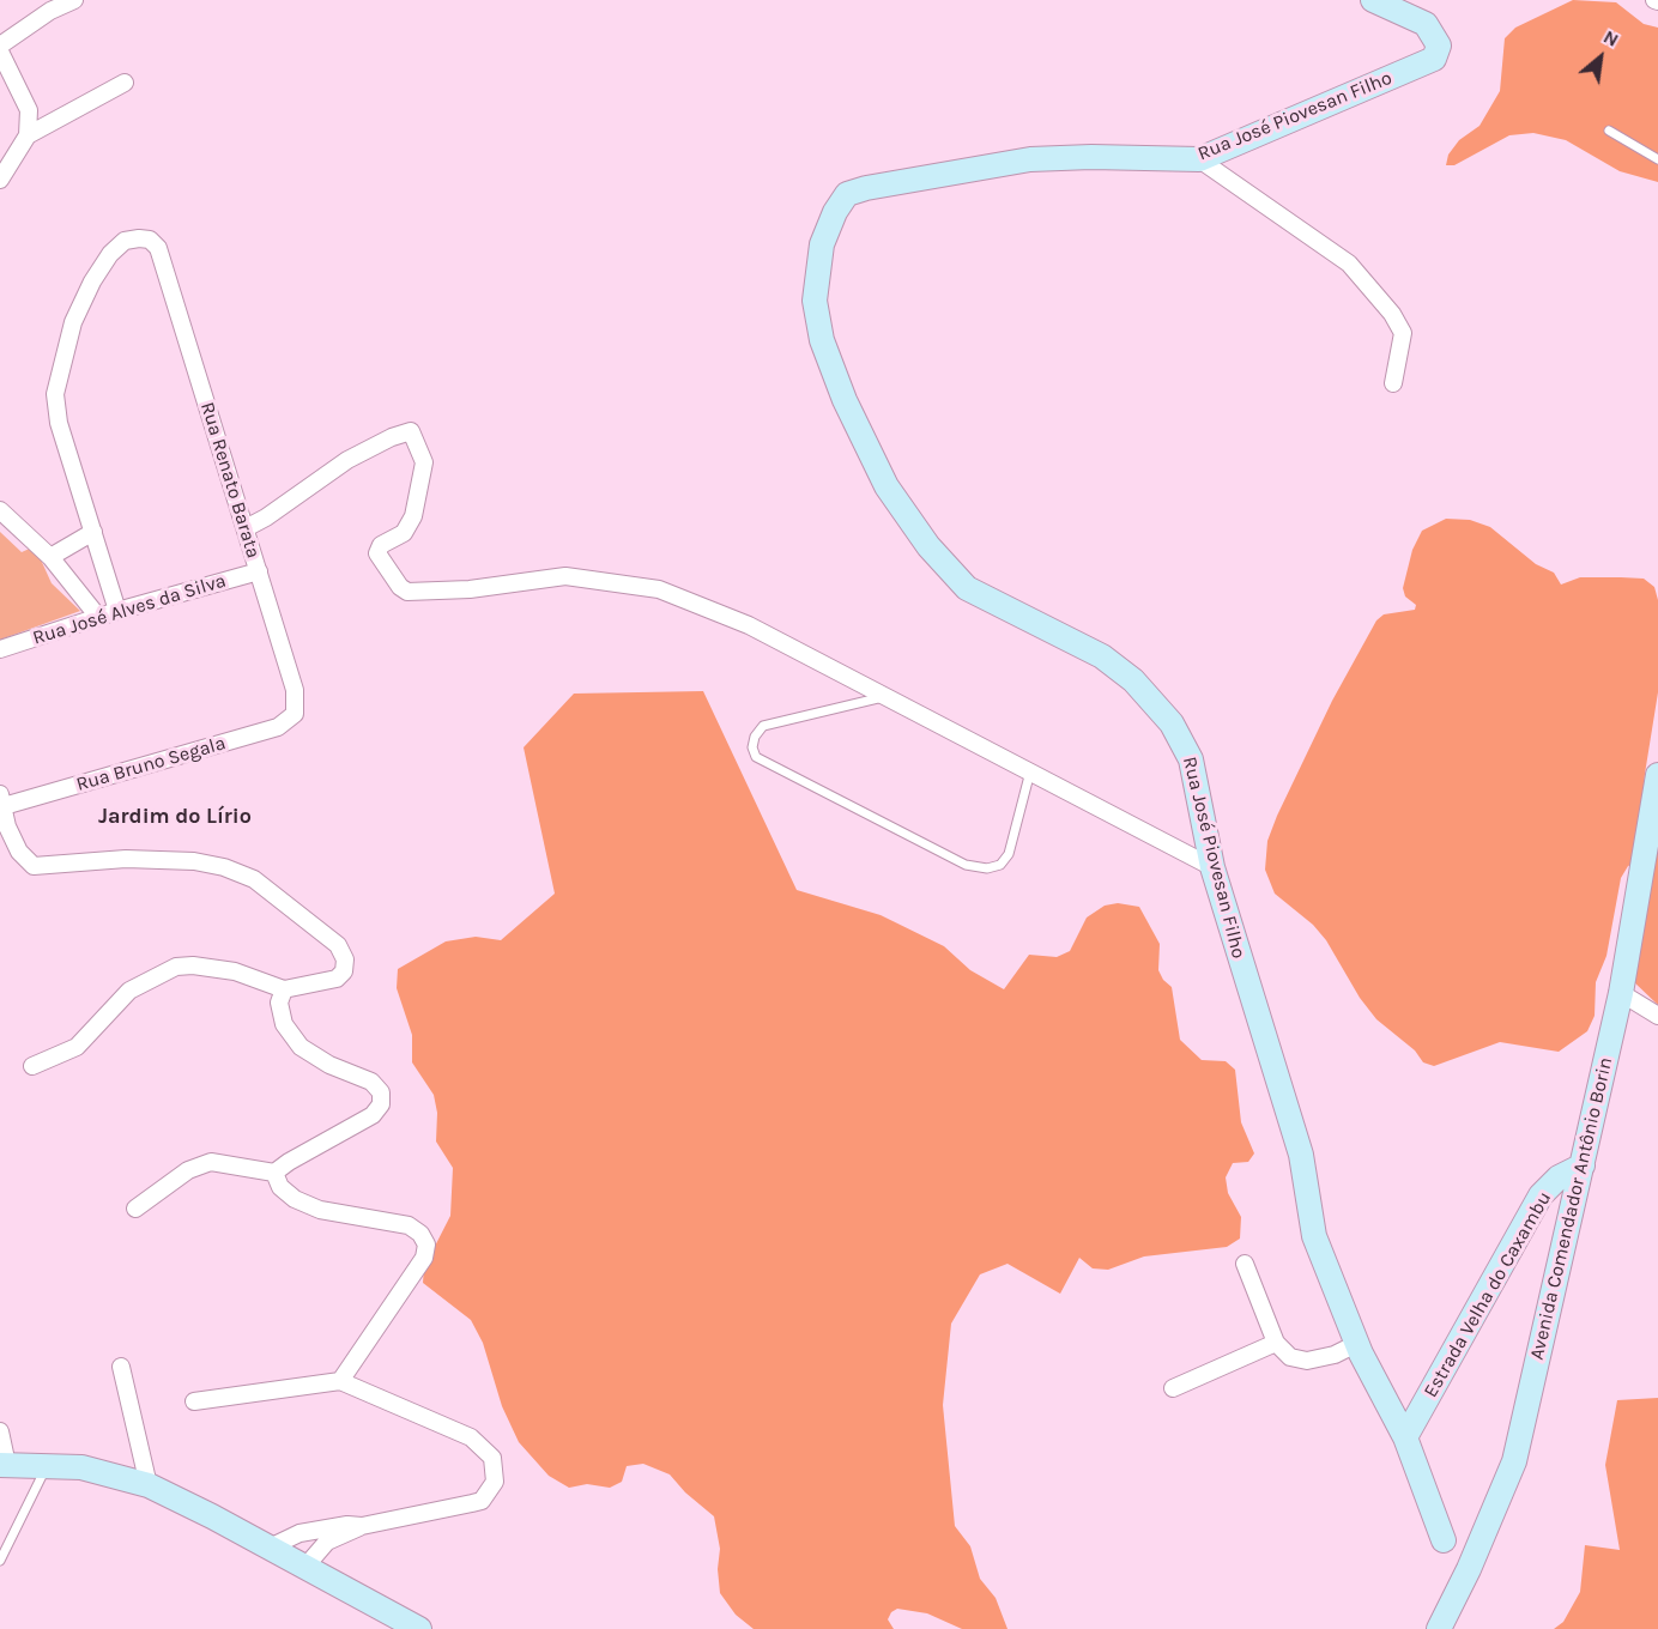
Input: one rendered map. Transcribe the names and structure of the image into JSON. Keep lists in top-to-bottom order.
{
  "streets": {
    "street": [
      "Rua José Piovesan Filho",
      "Rua Renato Barata",
      "Rua José Alves da Silva",
      "Rua Bruno Segala",
      "Avenida Comendador Antônio Borin",
      "Estrada Velha do Caxambu"
    ]
  },
  "crossings": [
    ["Rua José Piovesan Filho", "Estrada Velha do Caxambu"],
    ["Rua Renato Barata", "Rua José Alves da Silva"],
    ["Rua Renato Barata", "Rua Bruno Segala"],
    ["Avenida Comendador Antônio Borin", "Estrada Velha do Caxambu"]
  ],
  "districts": ["Jardim do Lírio"],
  "north": "top right"
}
